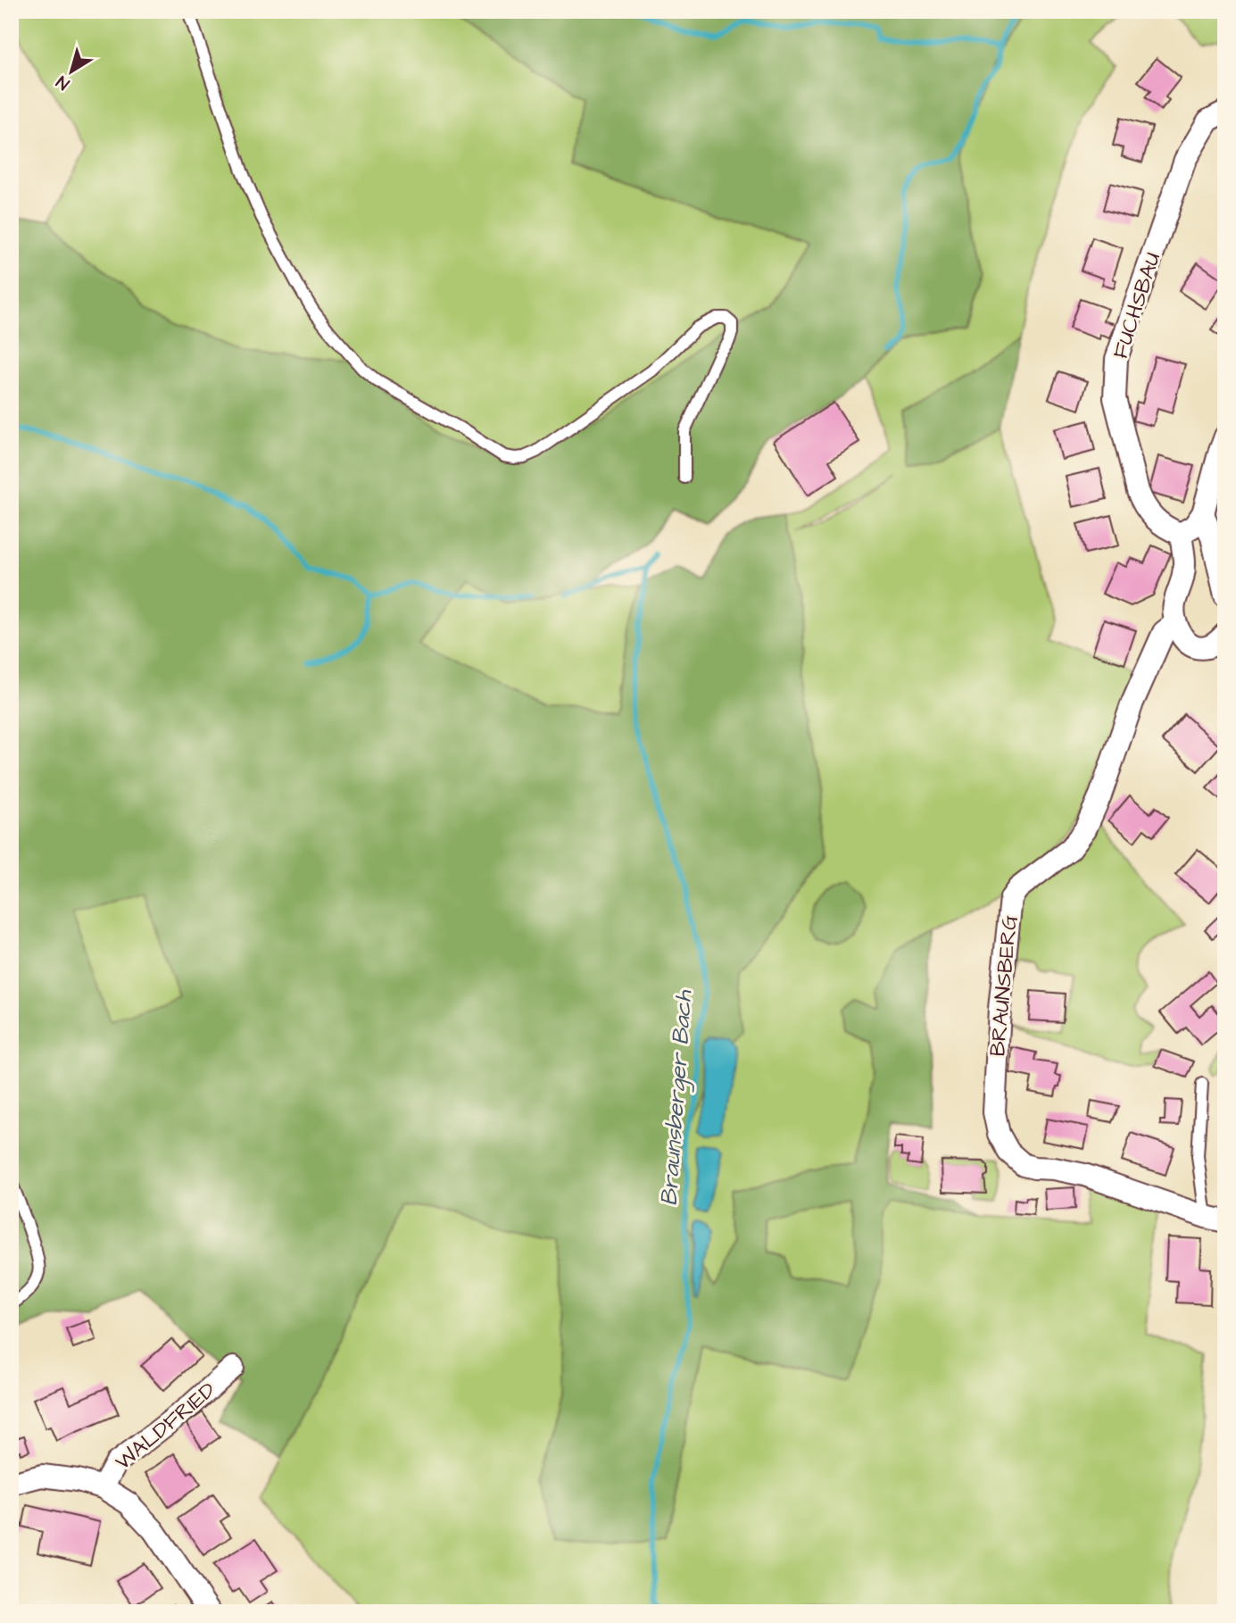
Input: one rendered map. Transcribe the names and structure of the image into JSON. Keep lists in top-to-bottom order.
{
  "streets": {
    "street": ["FUCHSBAU", "BRAUNSBERG", "WALDFRIED"]
  },
  "water": ["Braunsberger Bach"],
  "north": "bottom left"
}
